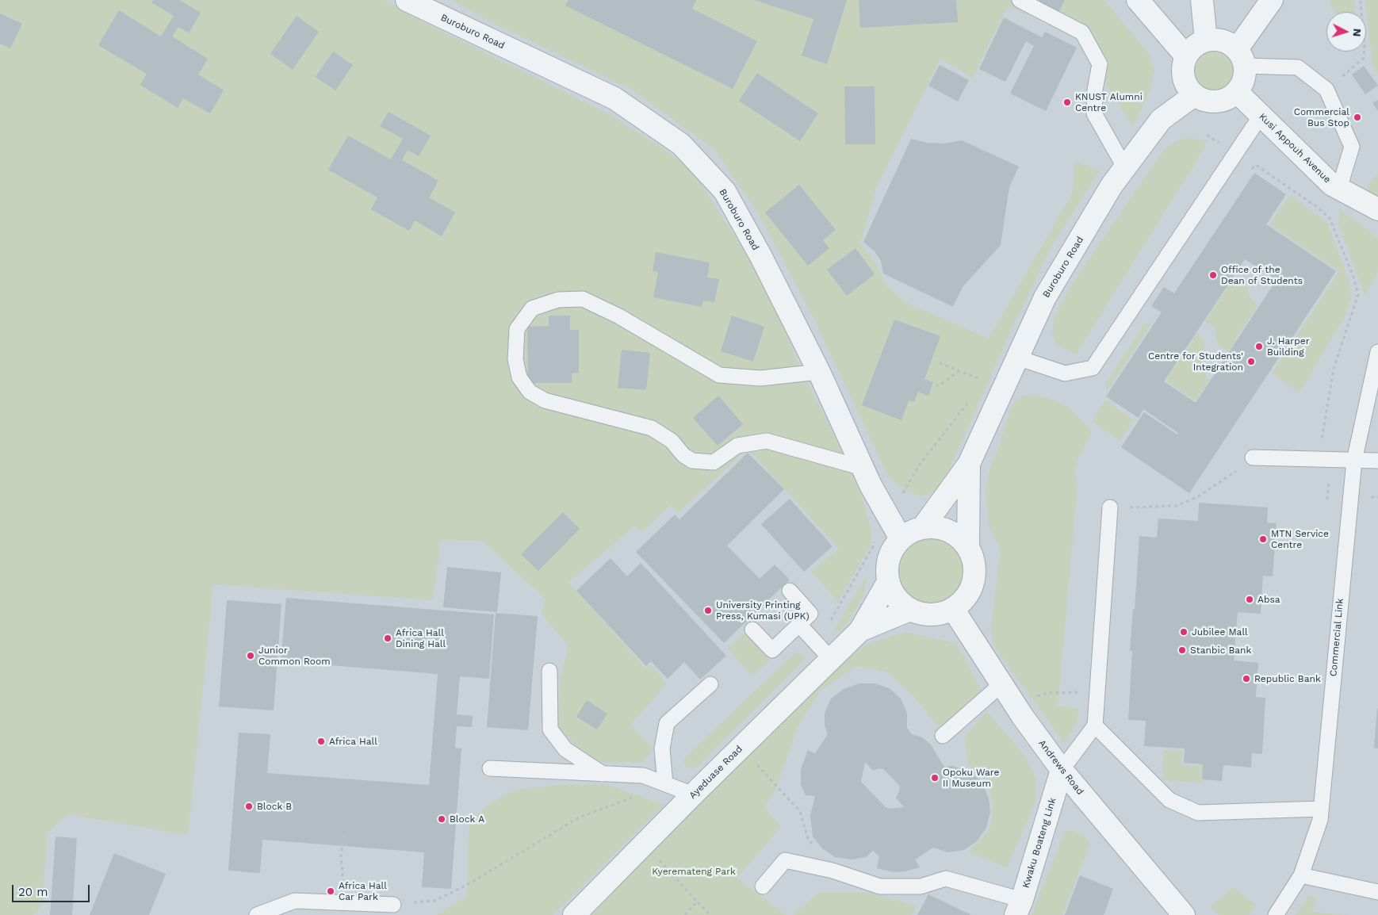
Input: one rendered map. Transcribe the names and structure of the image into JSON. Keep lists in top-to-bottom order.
{
  "streets": {
    "street": [
      "Buroburo Road",
      "Kusi Appouh Avenue",
      "Andrews Road",
      "Ayeduase Road",
      "Kwaku Boateng Link"
    ],
    "lane": ["Commercial Link"]
  },
  "crossings": [
    ["Buroburo Road", "Kusi Appouh Avenue"],
    ["Buroburo Road", "Andrews Road"],
    ["Buroburo Road", "Ayeduase Road"],
    ["Andrews Road", "Ayeduase Road"],
    ["Andrews Road", "Kwaku Boateng Link"]
  ],
  "parks": ["Kyeremateng Park"],
  "places": [
    "KNUST Alumni Centre",
    "Commercial Bus Stop",
    "Office of the Dean of Students",
    "J. Harper Building",
    "Centre for Students' Integration",
    "MTN Service Centre",
    "Absa",
    "University Printing Press, Kumasi (UPK)",
    "Jubilee Mall",
    "Africa Hall Dining Hall",
    "Stanbic Bank",
    "Junior Common Room",
    "Republic Bank",
    "Africa Hall",
    "Opoku Ware II Museum",
    "Block B",
    "Block A",
    "Africa Hall Car Park"
  ],
  "scale_bar": "20 m",
  "north": "right"
}
